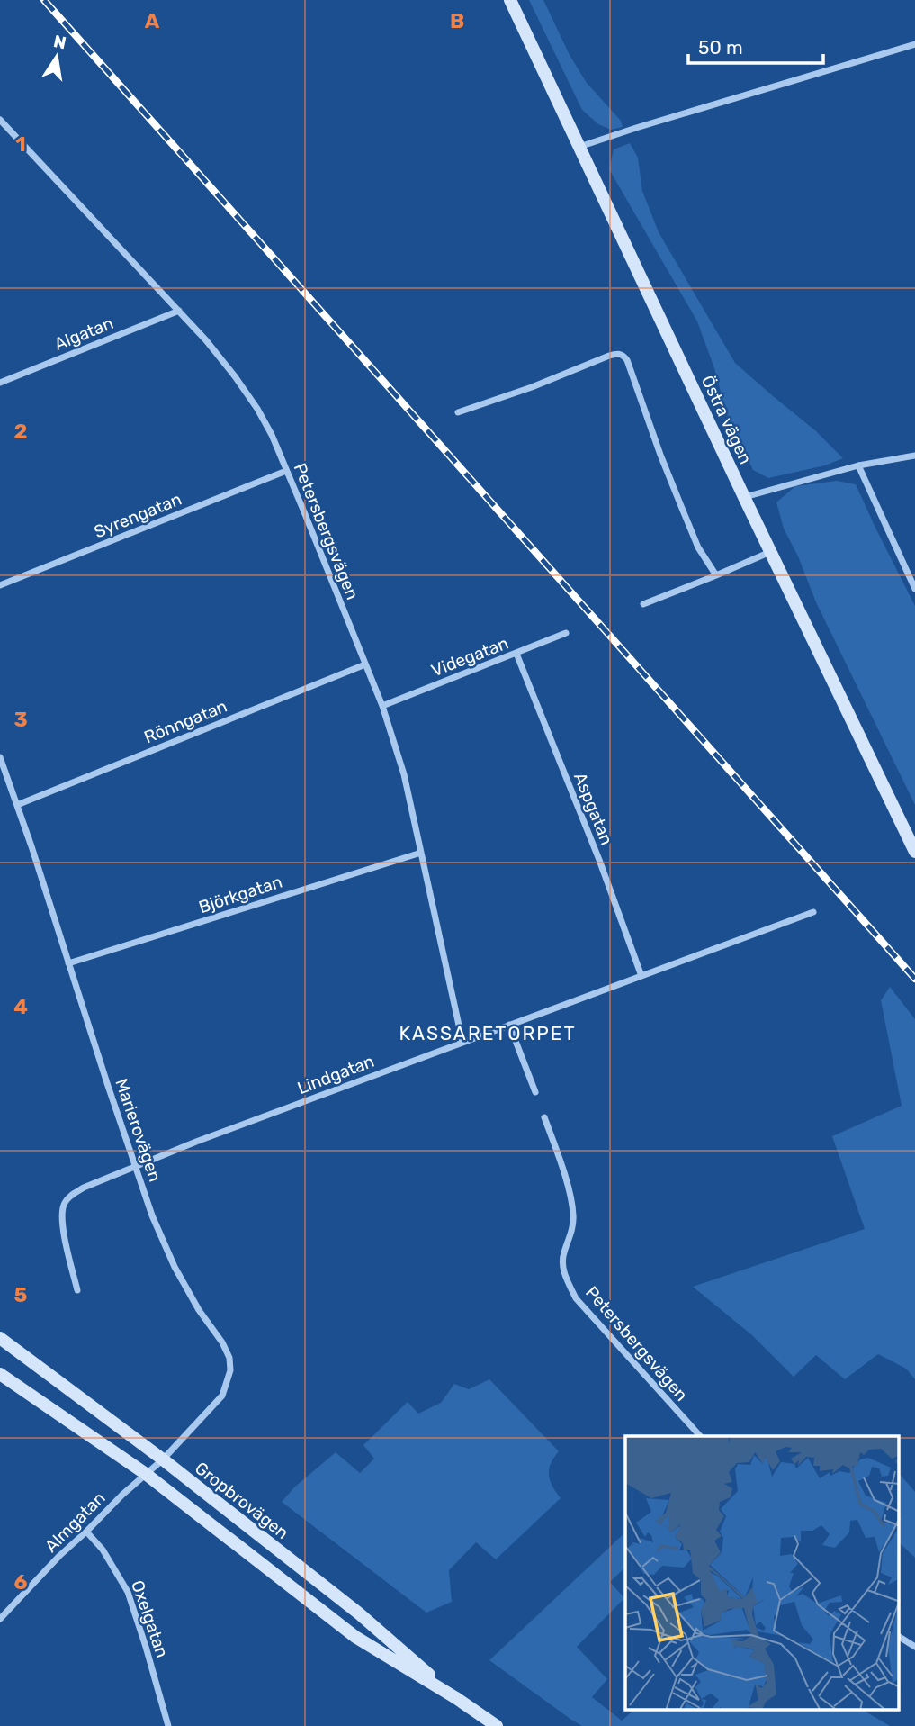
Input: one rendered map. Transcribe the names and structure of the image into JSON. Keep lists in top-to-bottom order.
{
  "streets": {
    "street": [
      "Algatan",
      "Östra vägen",
      "Syrengatan",
      "Petersbergsvägen",
      "Videgatan",
      "Rönngatan",
      "Aspgatan",
      "Björkgatan",
      "Lindgatan",
      "Marierovägen",
      "Gropbrovägen",
      "Almgatan",
      "Oxelgatan"
    ]
  },
  "crossings": [
    ["Algatan", "Petersbergsvägen"],
    ["Syrengatan", "Petersbergsvägen"],
    ["Petersbergsvägen", "Videgatan"],
    ["Petersbergsvägen", "Rönngatan"],
    ["Petersbergsvägen", "Björkgatan"],
    ["Petersbergsvägen", "Lindgatan"],
    ["Videgatan", "Aspgatan"],
    ["Rönngatan", "Marierovägen"],
    ["Aspgatan", "Lindgatan"],
    ["Björkgatan", "Marierovägen"],
    ["Lindgatan", "Marierovägen"],
    ["Marierovägen", "Gropbrovägen"],
    ["Marierovägen", "Almgatan"],
    ["Gropbrovägen", "Almgatan"],
    ["Almgatan", "Oxelgatan"]
  ],
  "districts": ["KASSARETORPET"],
  "scale_bar": "50 m",
  "north": "top",
  "grid": {
    "columns": ["A", "B"],
    "rows": [
      "1",
      "2",
      "3",
      "4",
      "5",
      "6"
    ]
  }
}
